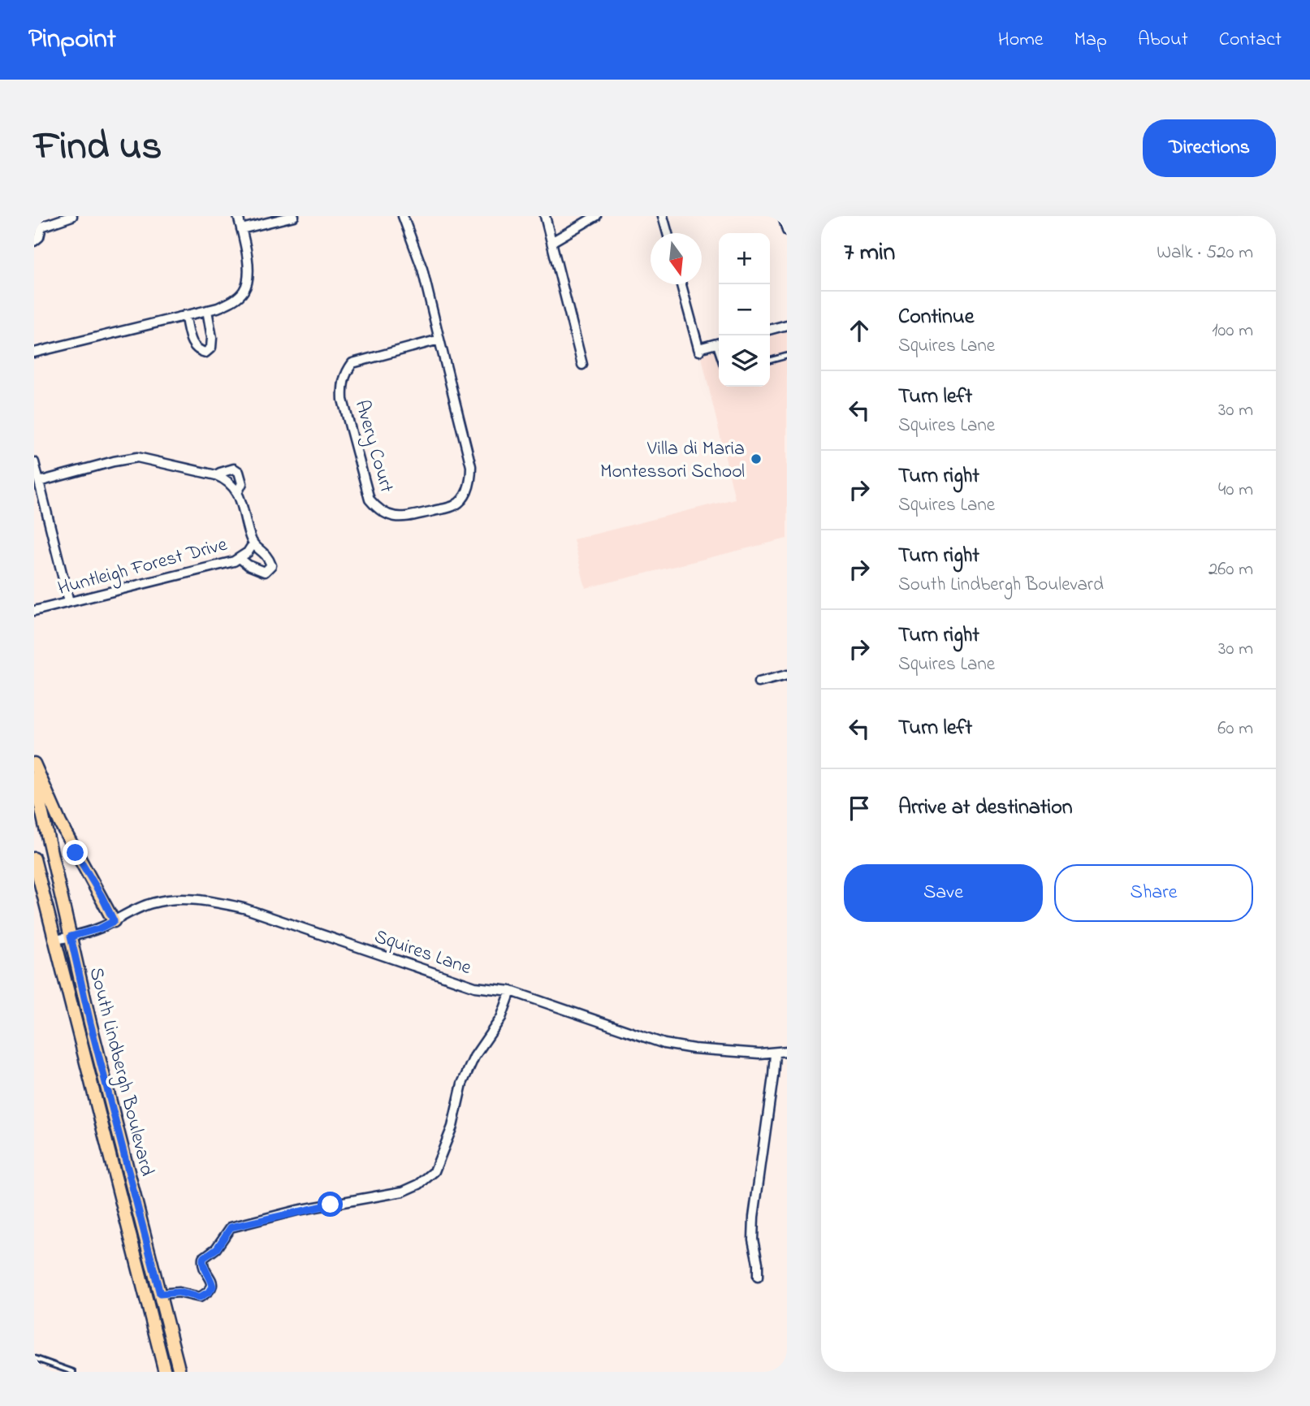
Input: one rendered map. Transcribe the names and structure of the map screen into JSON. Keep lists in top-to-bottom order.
{
  "streets": {
    "main road": ["South Lindbergh Boulevard"],
    "street": ["Avery Court", "Huntleigh Forest Drive", "Squires Lane"]
  },
  "crossings": [
    ["Squires Lane", "South Lindbergh Boulevard"]
  ],
  "places": ["Villa di Maria Montessori School"],
  "north": "bottom",
  "page": {
    "header": "Pinpoint",
    "nav": [
      "Home",
      "Map",
      "About",
      "Contact"
    ],
    "title": "Find us",
    "buttons": [
      "Directions",
      ["Save", "Share"]
    ],
    "heading": ["7 min", "Walk · 520 m"],
    "map_buttons": ["+", "−"],
    "list": [
      ["Continue", "Squires Lane", "100 m"],
      ["Turn left", "Squires Lane", "30 m"],
      ["Turn right", "Squires Lane", "40 m"],
      ["Turn right", "South Lindbergh Boulevard", "260 m"],
      ["Turn right", "Squires Lane", "30 m"],
      ["Turn left", "60 m"],
      "Arrive at destination"
    ]
  }
}
